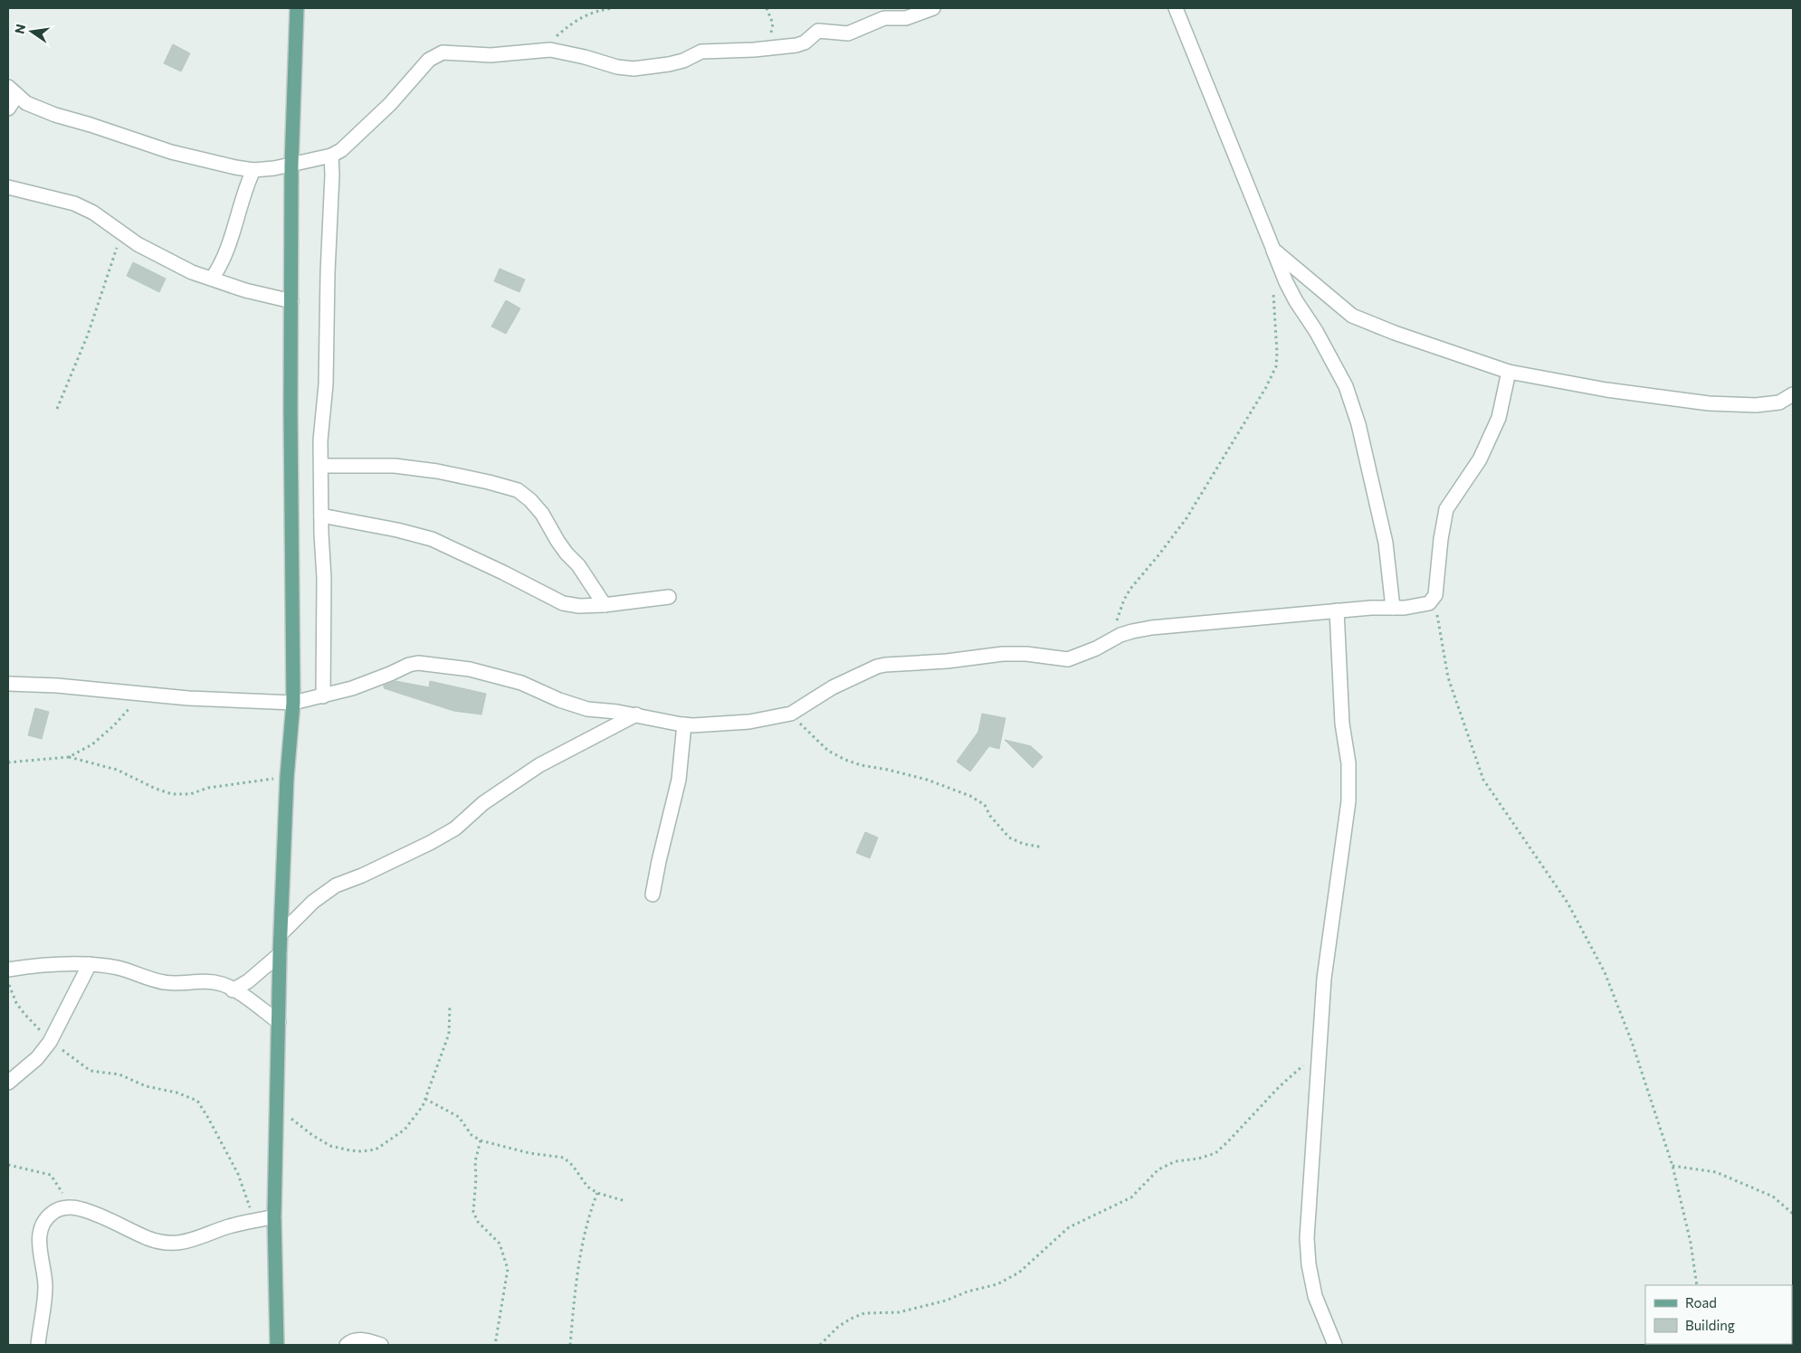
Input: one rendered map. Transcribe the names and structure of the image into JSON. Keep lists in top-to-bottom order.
{
  "legend": ["Road", "Building"],
  "north": "left"
}
